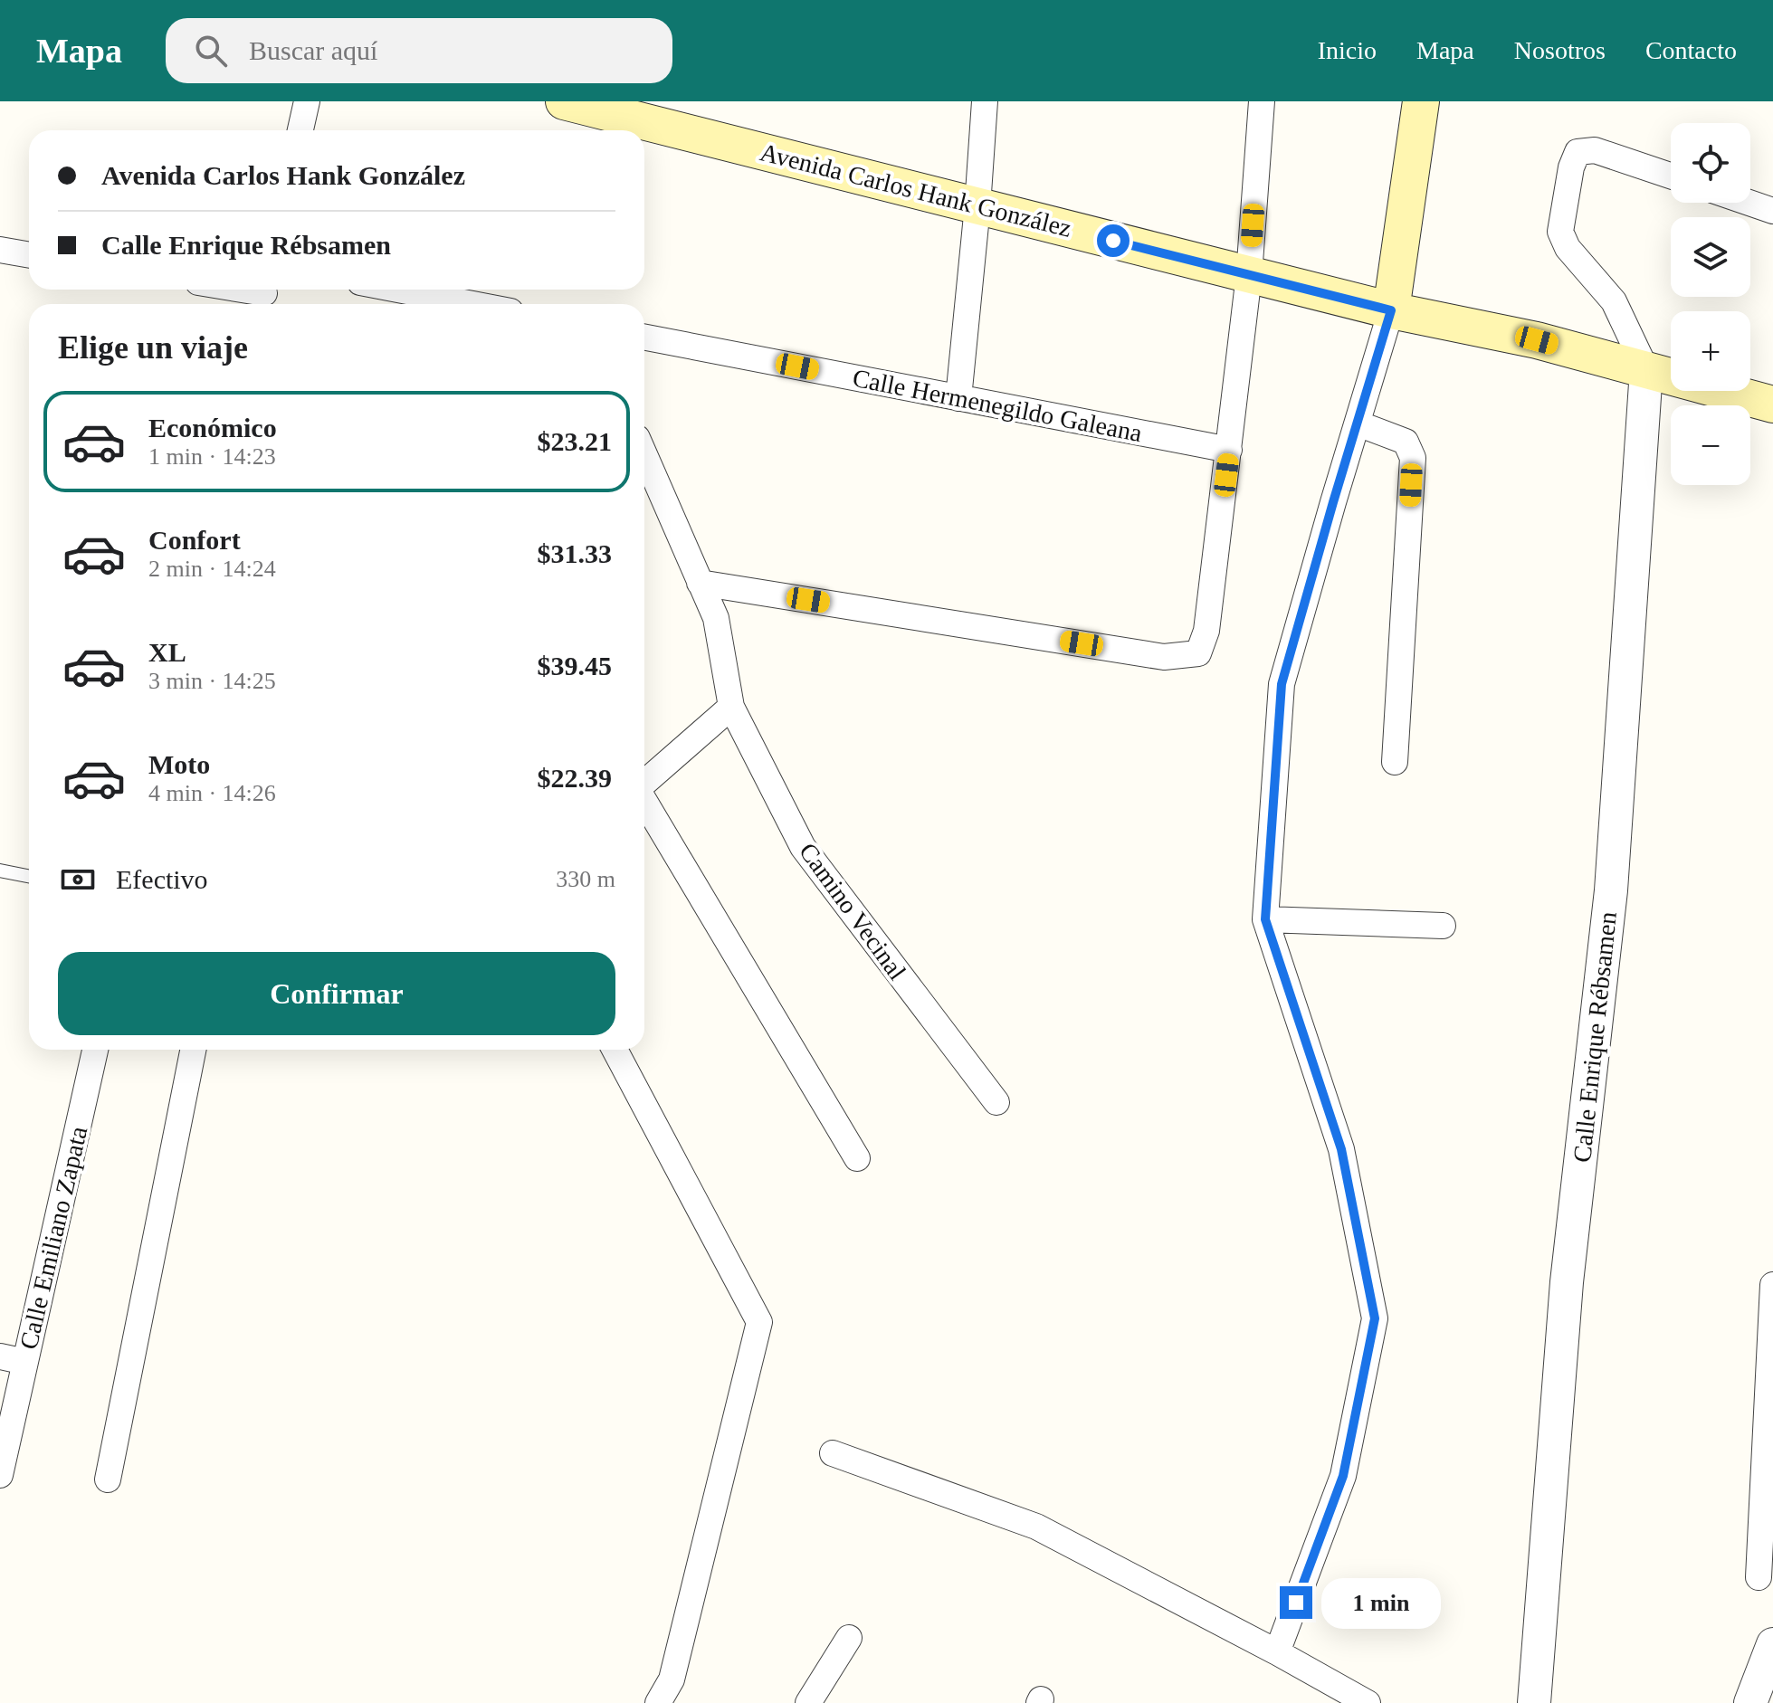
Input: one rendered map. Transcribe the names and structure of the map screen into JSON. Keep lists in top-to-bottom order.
{
  "streets": {
    "main road": ["Avenida Carlos Hank González"],
    "street": [
      "Calle Hermenegildo Galeana",
      "Camino Vecinal",
      "Calle Enrique Rébsamen",
      "Calle Emiliano Zapata"
    ]
  },
  "crossings": [
    ["Avenida Carlos Hank González", "Calle Enrique Rébsamen"]
  ],
  "page": {
    "header": "Mapa",
    "search": "Buscar aquí",
    "nav": [
      "Inicio",
      "Mapa",
      "Nosotros",
      "Contacto"
    ],
    "map_buttons": ["+", "−"],
    "banner": ["Avenida Carlos Hank González", "Calle Enrique Rébsamen"],
    "heading": "Elige un viaje",
    "list": [
      {
        "name": "Económico",
        "note": "1 min · 14:23",
        "value": "$23.21"
      },
      {
        "name": "Confort",
        "note": "2 min · 14:24",
        "value": "$31.33"
      },
      {
        "name": "XL",
        "note": "3 min · 14:25",
        "value": "$39.45"
      },
      {
        "name": "Moto",
        "note": "4 min · 14:26",
        "value": "$22.39"
      }
    ],
    "pay": ["Efectivo", "330 m"],
    "buttons": "Confirmar",
    "bubble": "1 min"
  }
}
